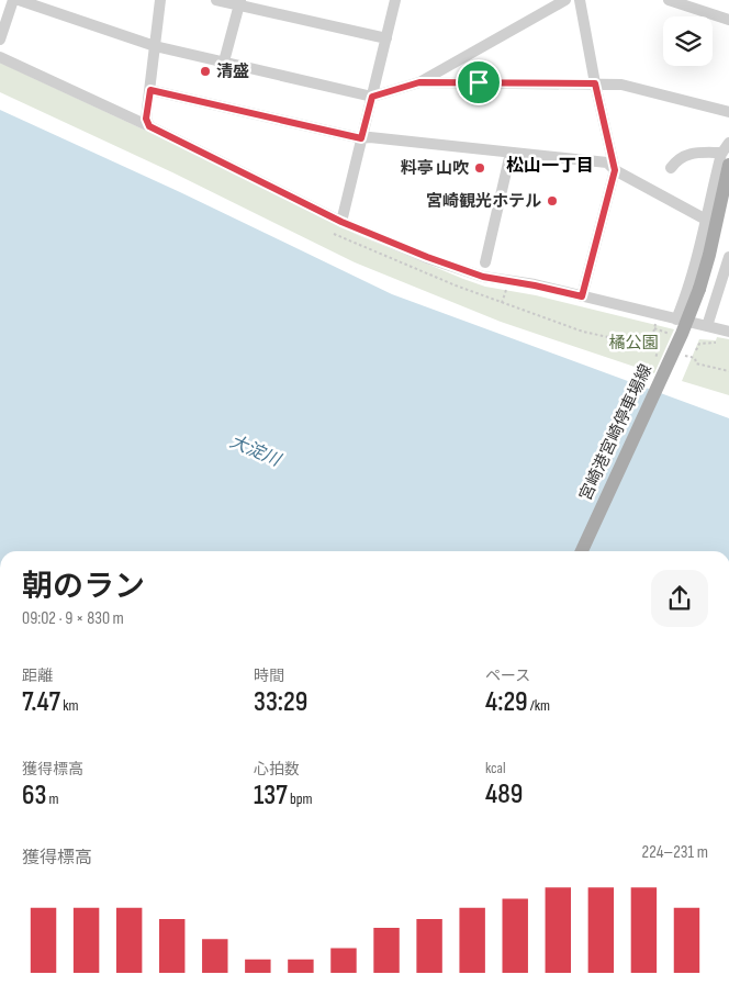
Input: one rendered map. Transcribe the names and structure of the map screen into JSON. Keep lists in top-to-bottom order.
{
  "streets": {
    "main road": ["宮崎港宮崎停車場線"]
  },
  "districts": ["松山一丁目"],
  "water": ["大淀川"],
  "parks": ["橘公園"],
  "places": ["清盛", "料亭 山吹", "宮崎観光ホテル"],
  "page": {
    "heading": ["朝のラン", "09:02 · 9 × 830 m"],
    "stats": [
      ["距離", "7.47 km"],
      ["時間", "33:29"],
      ["ペース", "4:29 /km"],
      ["獲得標高", "63 m"],
      ["心拍数", "137 bpm"],
      ["kcal", "489"]
    ],
    "chart": ["獲得標高", "224–231 m"]
  }
}
